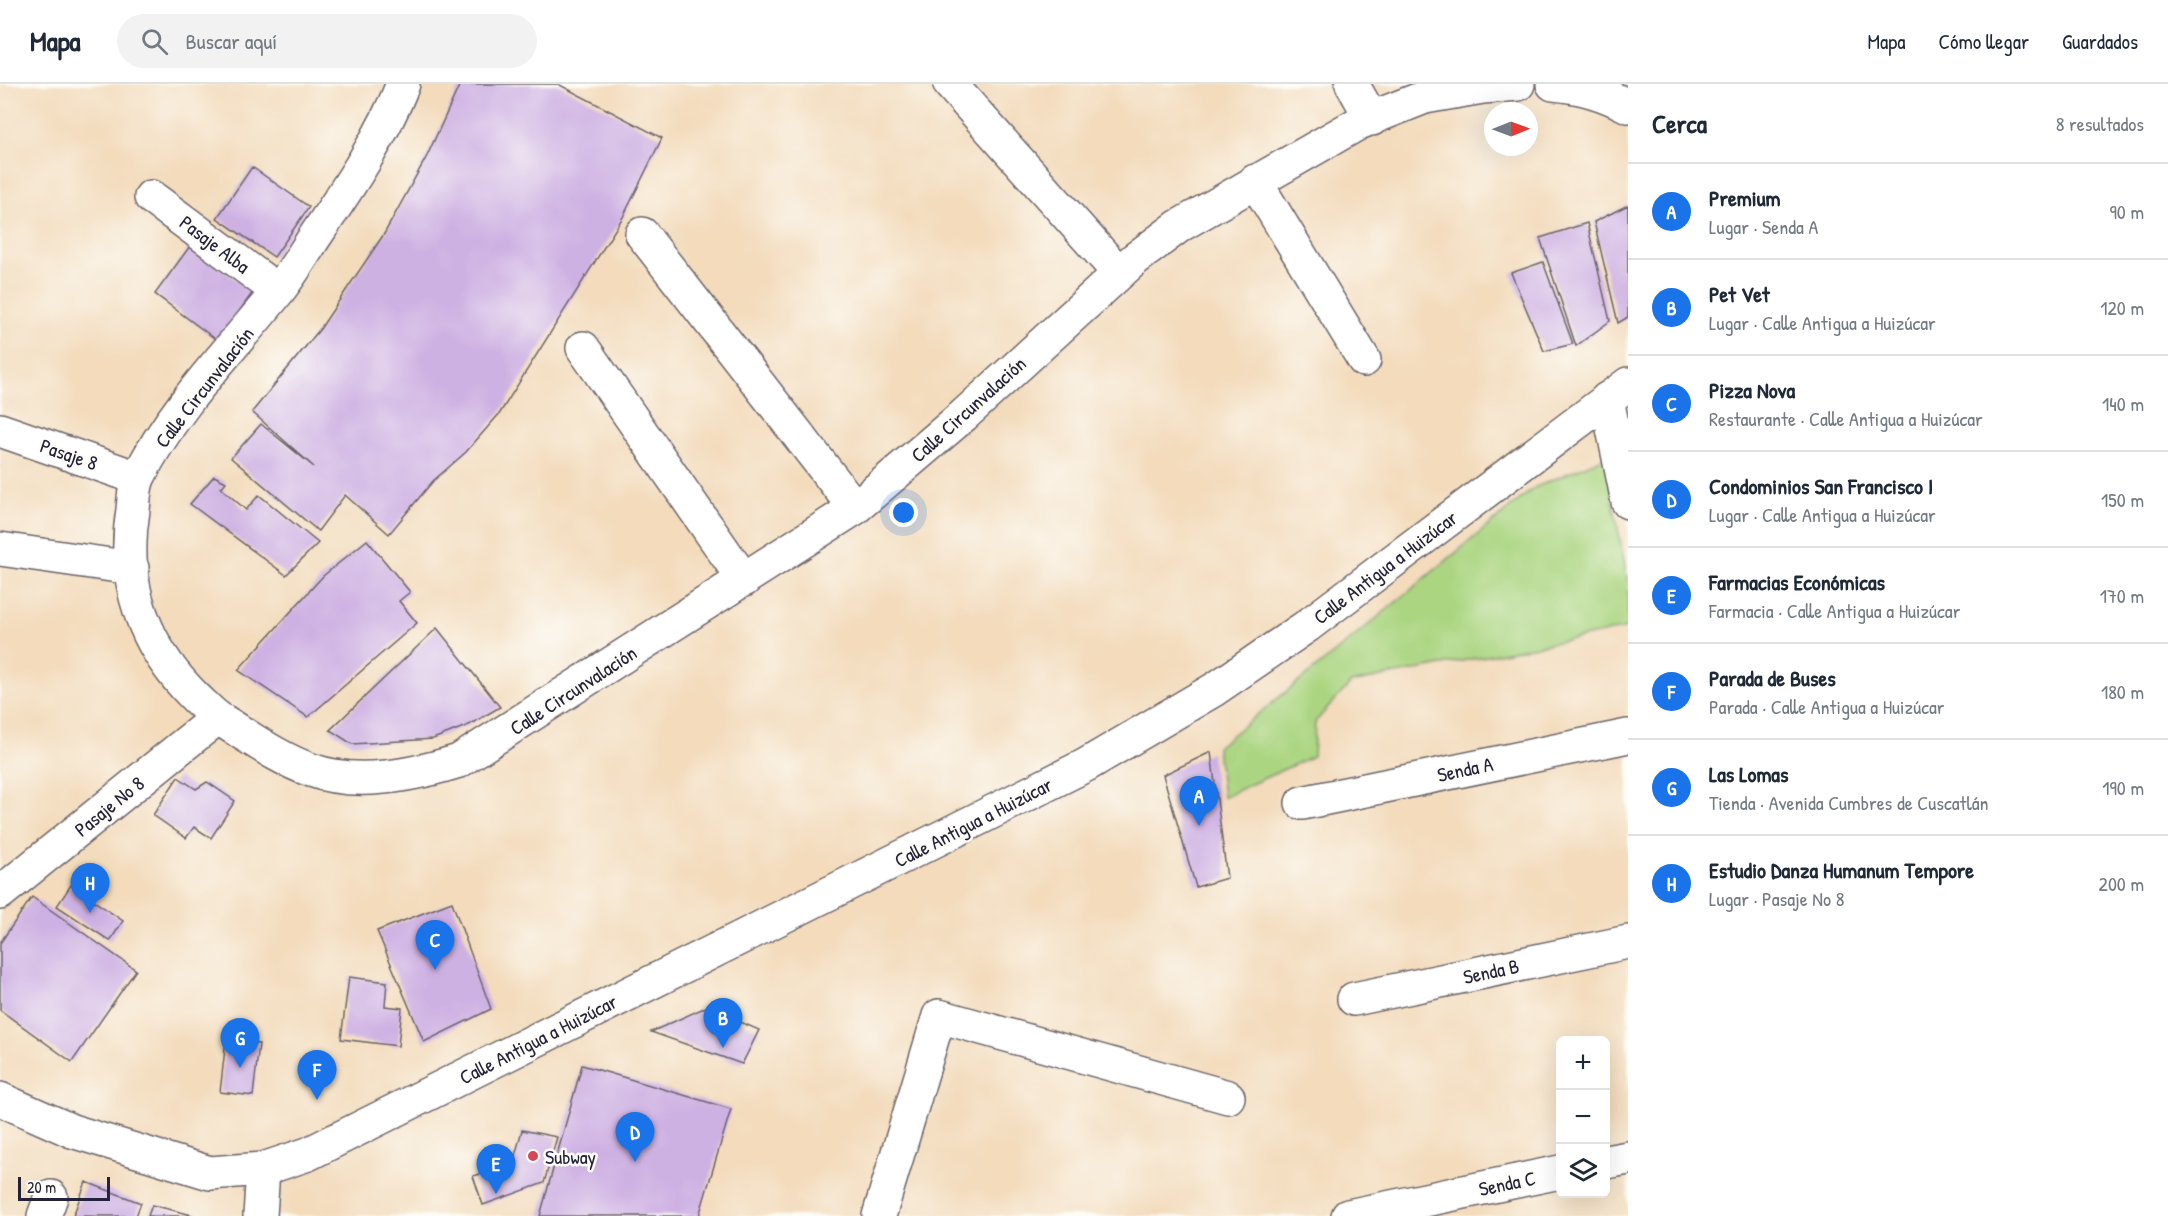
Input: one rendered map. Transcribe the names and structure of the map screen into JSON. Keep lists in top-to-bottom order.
{
  "streets": {
    "street": [
      "Pasaje Alba",
      "Calle Circunvalación",
      "Pasaje 8",
      "Calle Antigua a Huizúcar",
      "Senda A",
      "Pasaje No 8",
      "Senda B",
      "Senda C"
    ]
  },
  "crossings": [
    ["Pasaje Alba", "Calle Circunvalación"],
    ["Calle Circunvalación", "Pasaje 8"],
    ["Calle Circunvalación", "Pasaje No 8"]
  ],
  "places": ["Subway"],
  "scale_bar": "20 m",
  "north": "right",
  "page": {
    "header": "Mapa",
    "search": "Buscar aquí",
    "nav": ["Mapa", "Cómo llegar", "Guardados"],
    "heading": ["Cerca", "8 resultados"],
    "list": [
      {
        "mark": "A",
        "name": "Premium",
        "note": "Lugar · Senda A",
        "value": "90 m"
      },
      {
        "mark": "B",
        "name": "Pet Vet",
        "note": "Lugar · Calle Antigua a Huizúcar",
        "value": "120 m"
      },
      {
        "mark": "C",
        "name": "Pizza Nova",
        "note": "Restaurante · Calle Antigua a Huizúcar",
        "value": "140 m"
      },
      {
        "mark": "D",
        "name": "Condominios San Francisco I",
        "note": "Lugar · Calle Antigua a Huizúcar",
        "value": "150 m"
      },
      {
        "mark": "E",
        "name": "Farmacias Económicas",
        "note": "Farmacia · Calle Antigua a Huizúcar",
        "value": "170 m"
      },
      {
        "mark": "F",
        "name": "Parada de Buses",
        "note": "Parada · Calle Antigua a Huizúcar",
        "value": "180 m"
      },
      {
        "mark": "G",
        "name": "Las Lomas",
        "note": "Tienda · Avenida Cumbres de Cuscatlán",
        "value": "190 m"
      },
      {
        "mark": "H",
        "name": "Estudio Danza Humanum Tempore",
        "note": "Lugar · Pasaje No 8",
        "value": "200 m"
      }
    ],
    "pins": [
      "A",
      "H",
      "C",
      "B",
      "G",
      "F",
      "D",
      "E"
    ],
    "map_buttons": ["+", "−"],
    "scale": "20 m"
  }
}
